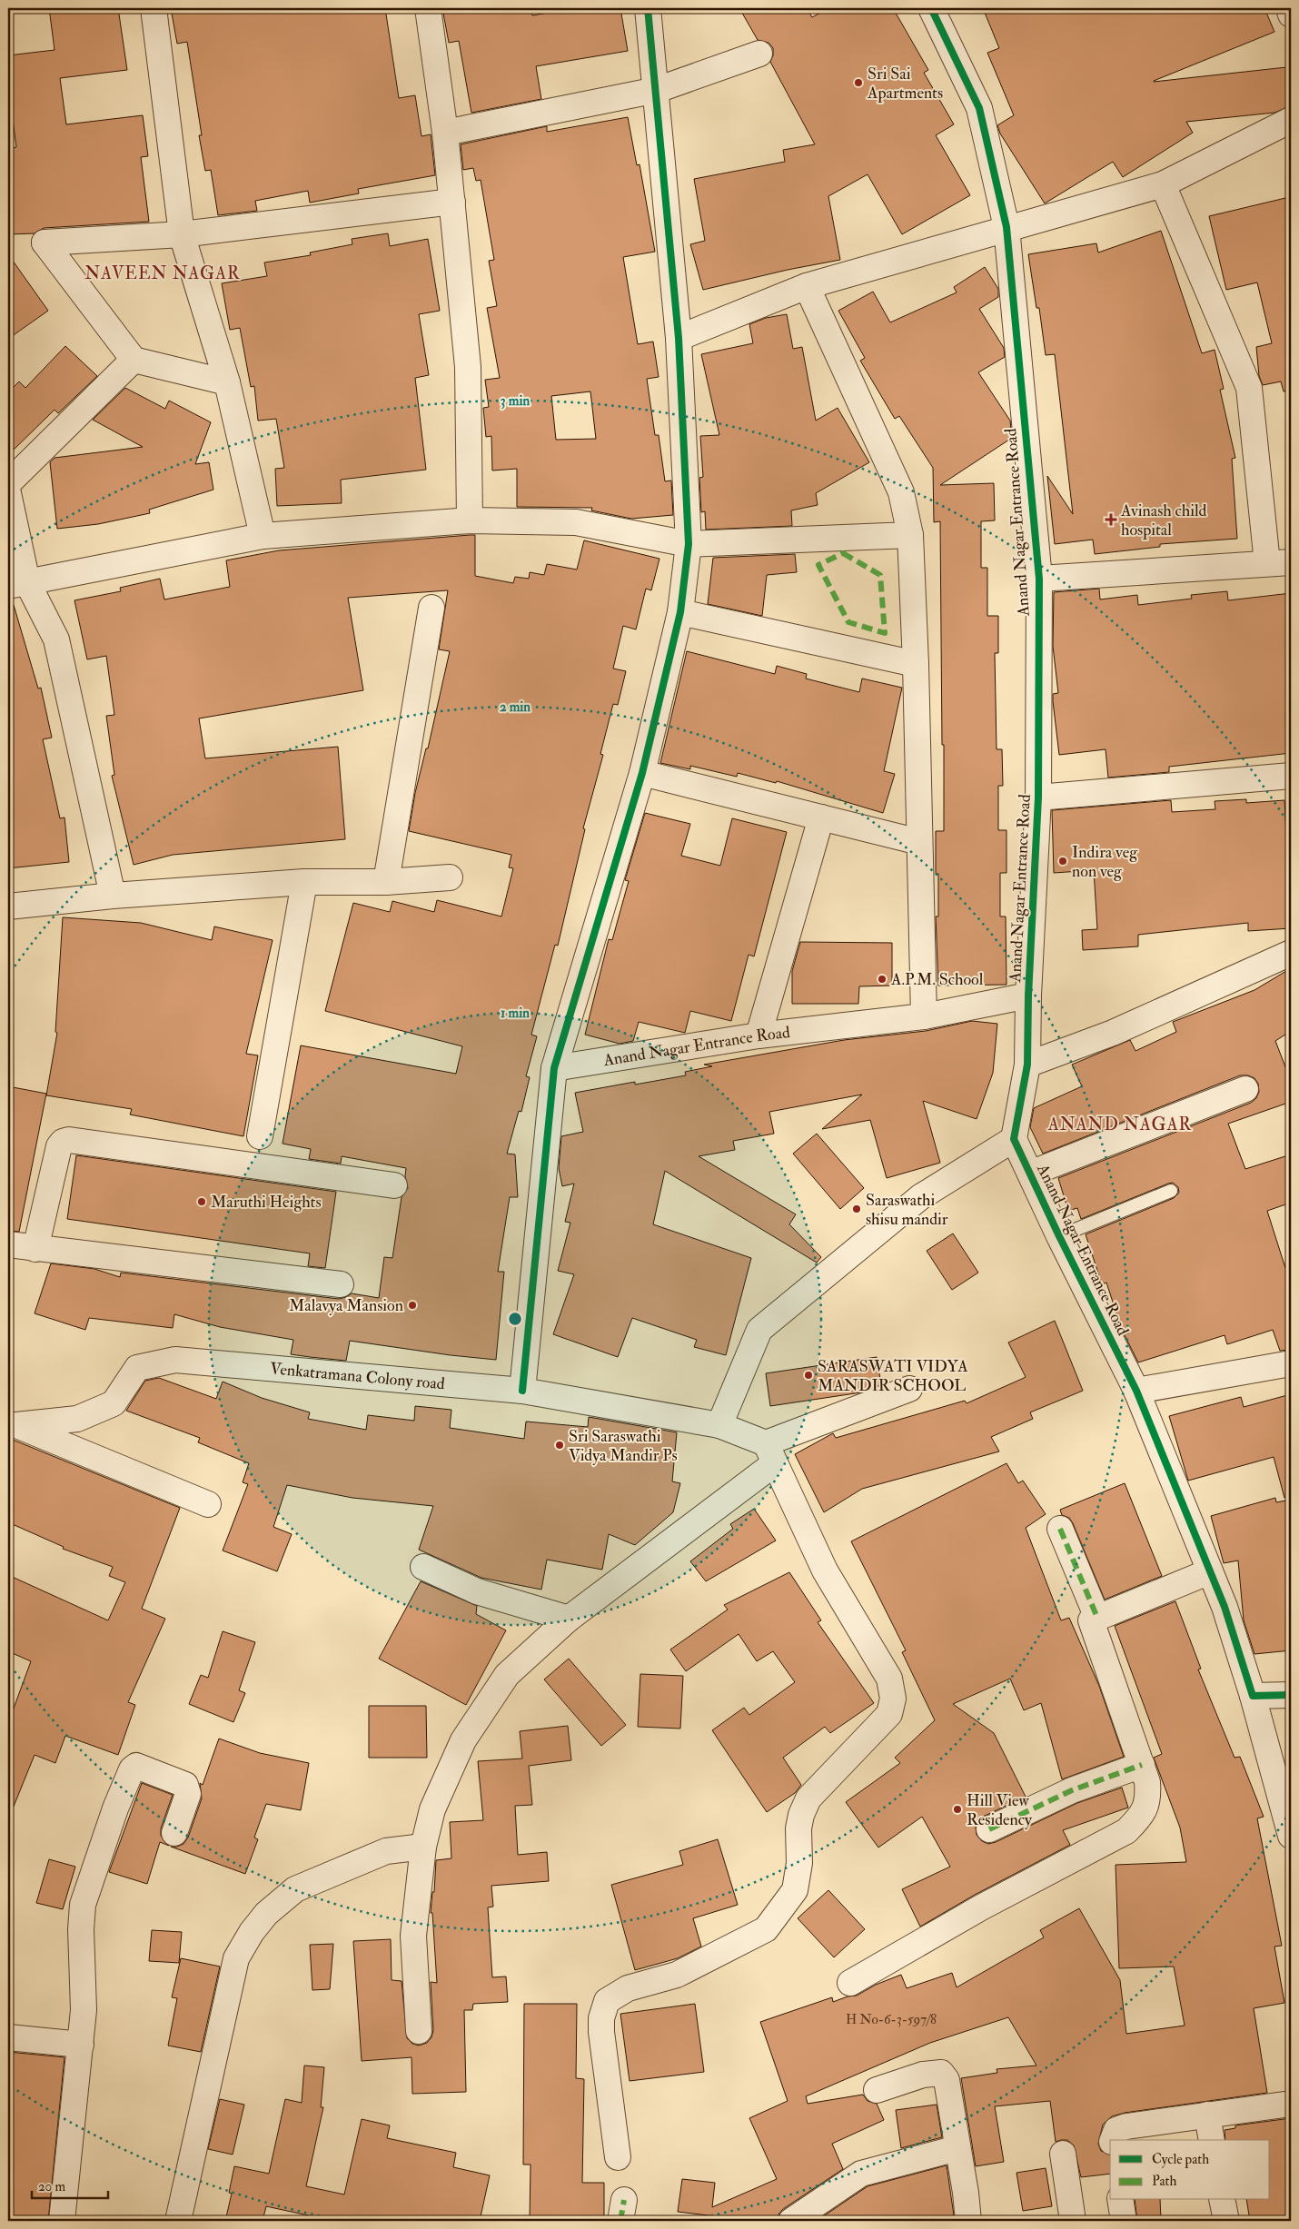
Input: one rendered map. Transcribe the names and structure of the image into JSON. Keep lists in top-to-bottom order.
{
  "streets": {
    "street": ["Anand Nagar Entrance Road", "Venkatramana Colony road"]
  },
  "districts": ["NAVEEN NAGAR", "ANAND NAGAR"],
  "places": {
    "other": [
      "Sri Sai Apartments",
      "Indira veg non veg",
      "A.P.M. School",
      "Maruthi Heights",
      "Saraswathi shisu mandir",
      "Malavya Mansion",
      "SARASWATI VIDYA MANDIR SCHOOL",
      "Sri Saraswathi Vidya Mandir Ps",
      "Hill View Residency"
    ],
    "health": ["Avinash child hospital"]
  },
  "house_numbers": ["H No-6-3-597/8"],
  "legend": ["Cycle path", "Path"],
  "scale_bar": "20 m",
  "rings": ["3 min", "2 min", "1 min"]
}
